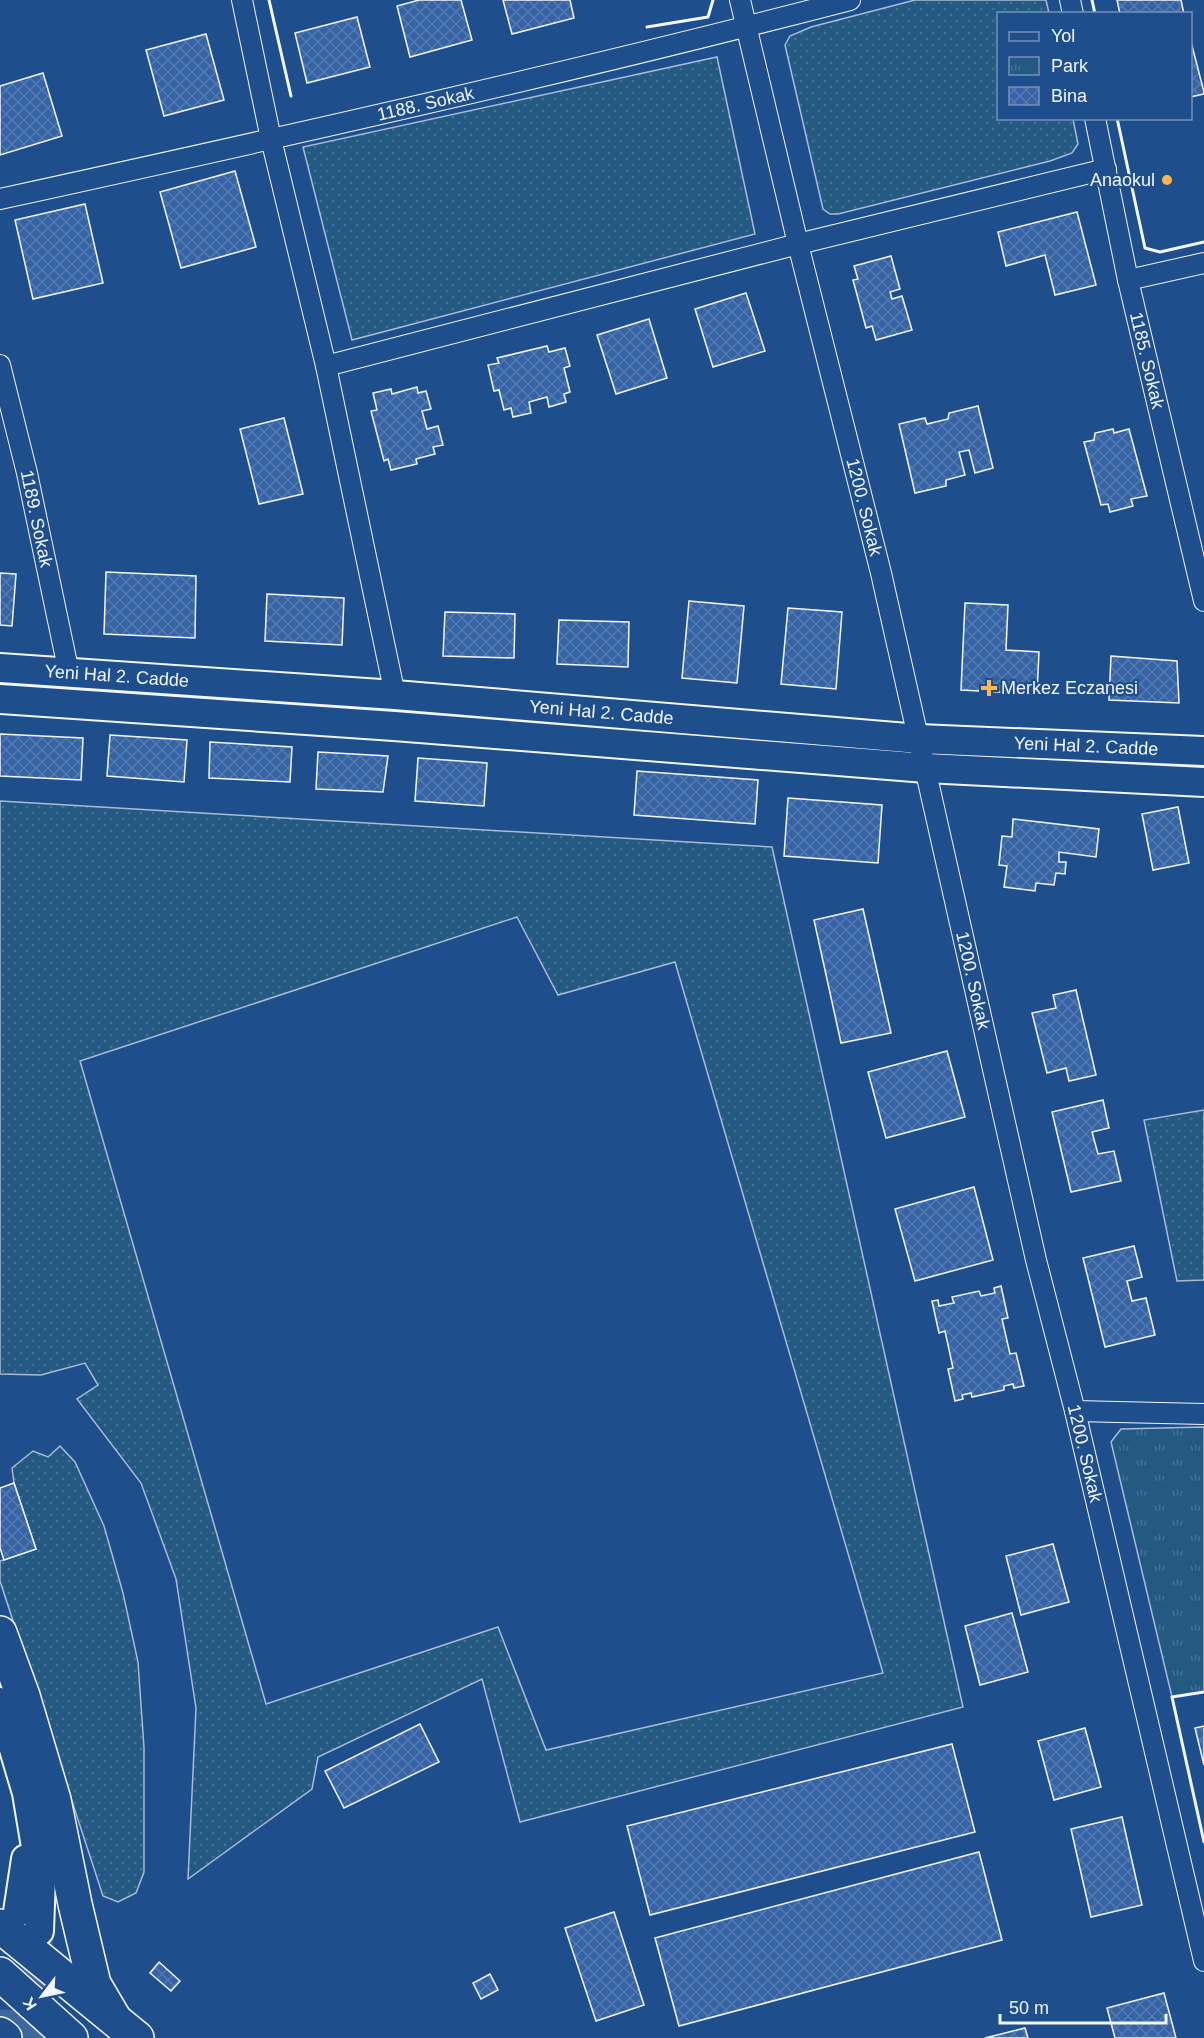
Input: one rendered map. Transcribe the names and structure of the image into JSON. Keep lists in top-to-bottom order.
{
  "streets": {
    "street": [
      "1188. Sokak",
      "1185. Sokak",
      "1200. Sokak",
      "1189. Sokak",
      "Yeni Hal 2. Cadde"
    ]
  },
  "crossings": [
    ["1188. Sokak", "1200. Sokak"],
    ["1200. Sokak", "Yeni Hal 2. Cadde"],
    ["1189. Sokak", "Yeni Hal 2. Cadde"]
  ],
  "places": {
    "other": ["Anaokul"],
    "health": ["Merkez Eczanesi"]
  },
  "legend": ["Yol", "Park", "Bina"],
  "scale_bar": "50 m",
  "north": "bottom left"
}
